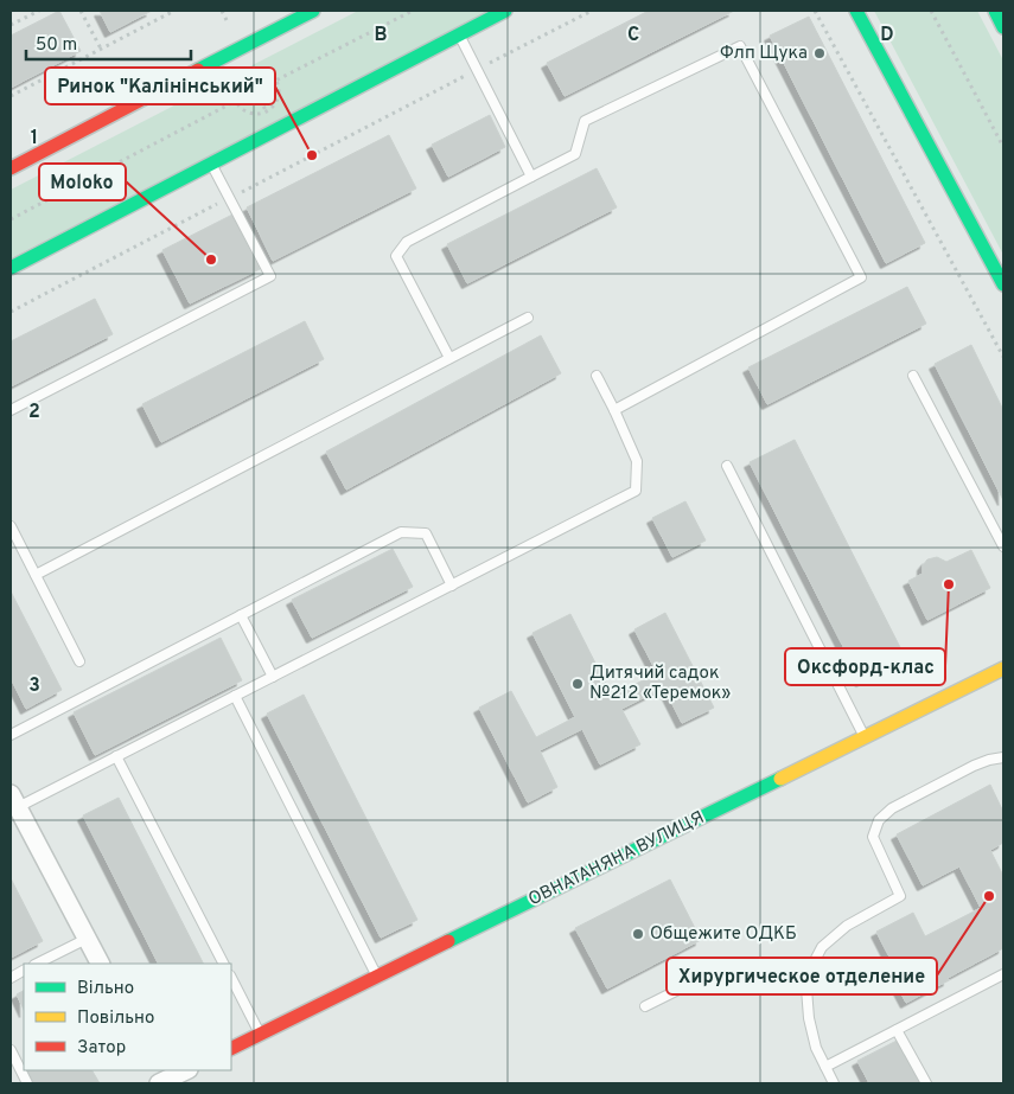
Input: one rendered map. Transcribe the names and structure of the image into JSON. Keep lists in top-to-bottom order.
{
  "streets": {
    "main road": ["ОВНАТАНЯНА ВУЛИЦЯ"]
  },
  "places": [
    "Флп Щука",
    "Ринок \"Калінінський\"",
    "Moloko",
    "Оксфорд-клас",
    "Дитячий садок №212 «Теремок»",
    "Хирургическое отделение",
    "Общежите ОДКБ"
  ],
  "legend": ["Вільно", "Повільно", "Затор"],
  "scale_bar": "50 m",
  "grid": {
    "columns": ["B", "C", "D"],
    "rows": ["1", "2", "3"]
  }
}
